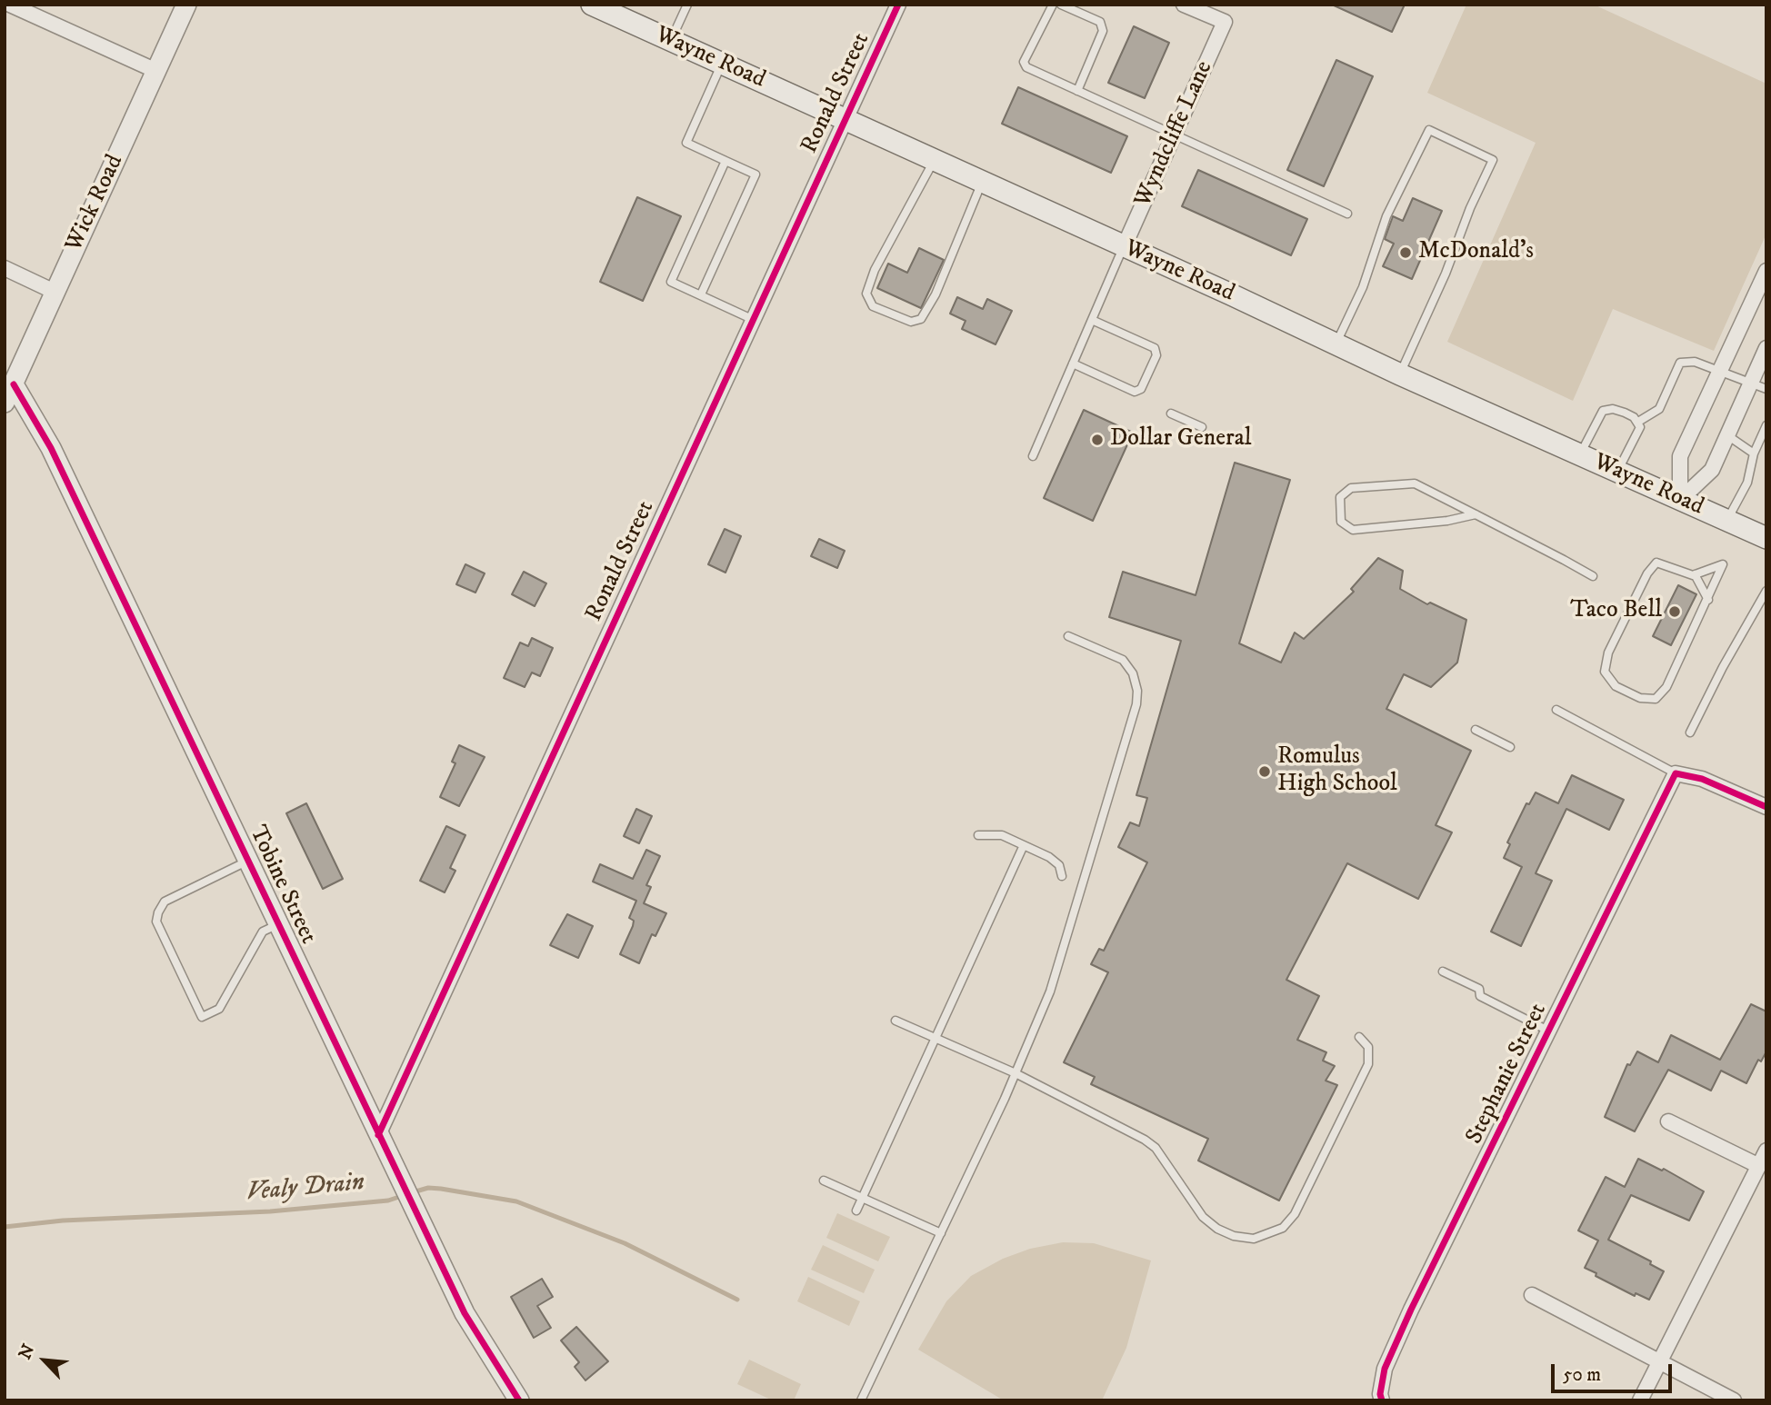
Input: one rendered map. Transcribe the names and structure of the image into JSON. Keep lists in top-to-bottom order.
{
  "streets": {
    "main road": ["Wayne Road"],
    "street": [
      "Ronald Street",
      "Wyndcliffe Lane",
      "Wick Road",
      "Tobine Street",
      "Stephanie Street"
    ]
  },
  "crossings": [
    ["Wayne Road", "Ronald Street"],
    ["Wayne Road", "Wyndcliffe Lane"],
    ["Ronald Street", "Tobine Street"],
    ["Wick Road", "Tobine Street"]
  ],
  "water": ["Vealy Drain"],
  "places": [
    "McDonald's",
    "Dollar General",
    "Taco Bell",
    "Romulus High School"
  ],
  "scale_bar": "50 m",
  "north": "top left"
}
